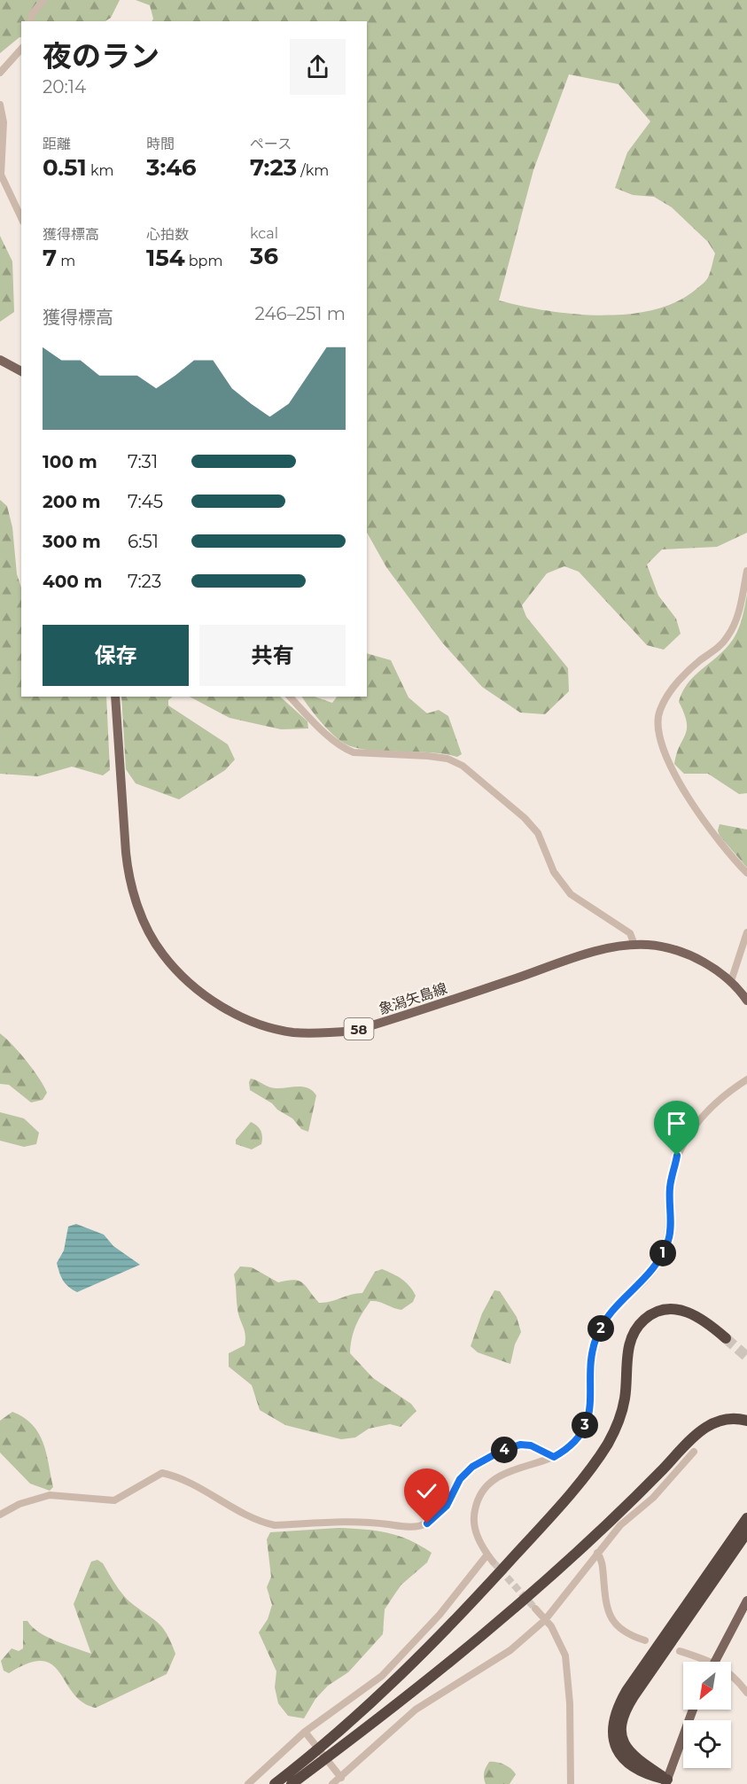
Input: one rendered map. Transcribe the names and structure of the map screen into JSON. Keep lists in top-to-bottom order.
{
  "streets": {
    "main road": ["象潟矢島線", "58"]
  },
  "north": "bottom left",
  "page": {
    "heading": ["夜のラン", "20:14"],
    "stats": [
      ["距離", "0.51 km"],
      ["時間", "3:46"],
      ["ペース", "7:23 /km"],
      ["獲得標高", "7 m"],
      ["心拍数", "154 bpm"],
      ["kcal", "36"]
    ],
    "chart": ["獲得標高", "246–251 m"],
    "list": [
      {
        "name": "100 m",
        "note": "7:31"
      },
      {
        "name": "200 m",
        "note": "7:45"
      },
      {
        "name": "300 m",
        "note": "6:51"
      },
      {
        "name": "400 m",
        "note": "7:23"
      }
    ],
    "buttons": ["保存", "共有"],
    "pins": [
      "1",
      "2",
      "3",
      "4"
    ]
  }
}
